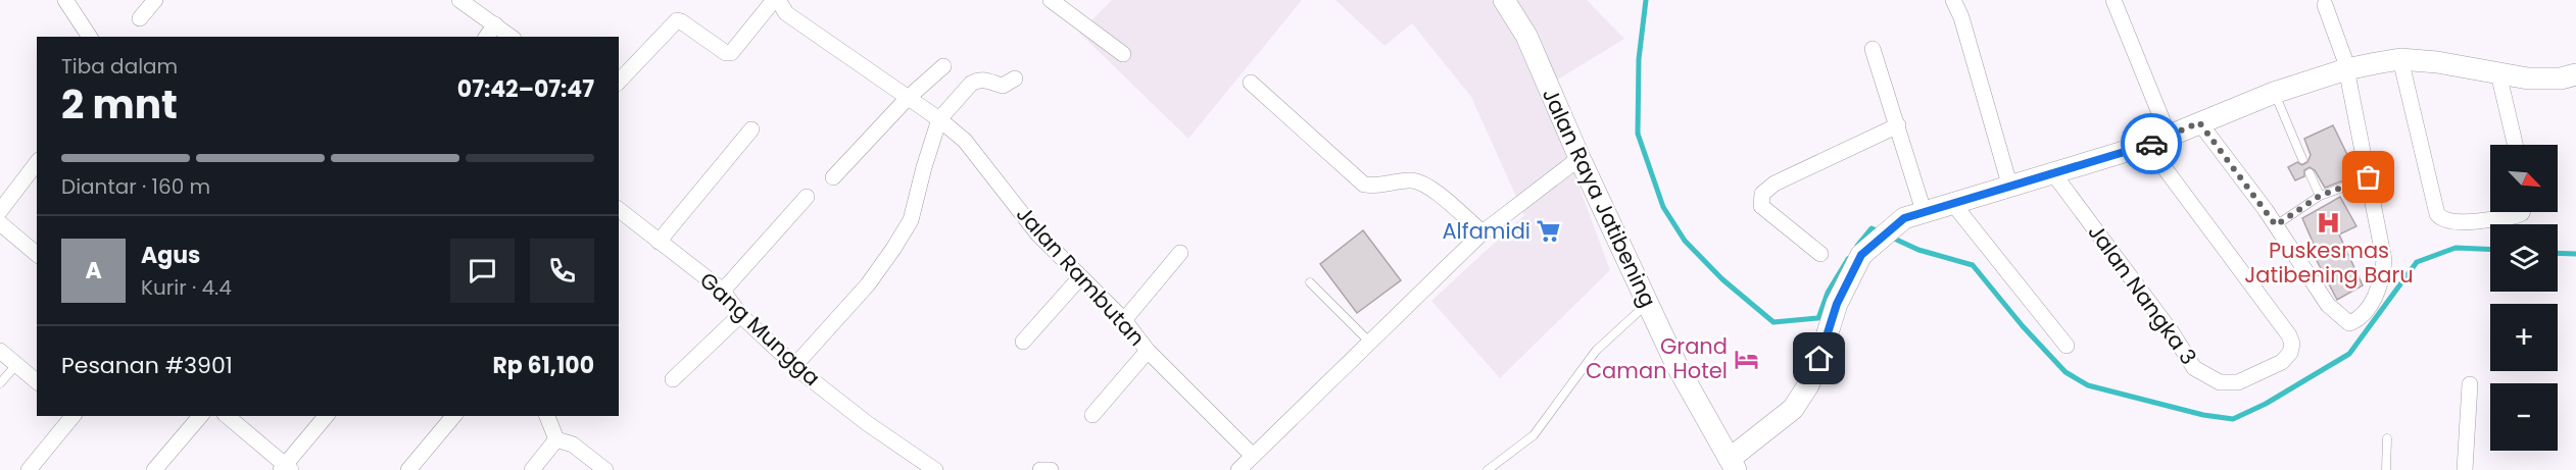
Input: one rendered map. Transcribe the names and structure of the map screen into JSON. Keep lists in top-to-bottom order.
{
  "streets": {
    "street": [
      "Jalan Raya Jatibening",
      "Jalan Rambutan",
      "Jalan Nangka 3",
      "Gang Mungga"
    ]
  },
  "places": {
    "hospital": ["Puskesmas Jatibening Baru"],
    "supermarket": ["Alfamidi"],
    "hotel": ["Grand Caman Hotel"]
  },
  "north": "bottom right",
  "page": {
    "heading": ["2 mnt", "Tiba dalam", "07:42–07:47"],
    "panel": [
      "Agus",
      "Kurir · 4.4",
      "Pesanan #3901",
      "Rp 61,100"
    ],
    "bar": "Diantar · 160 m",
    "map_buttons": ["+", "−"],
    "round": "A"
  }
}
